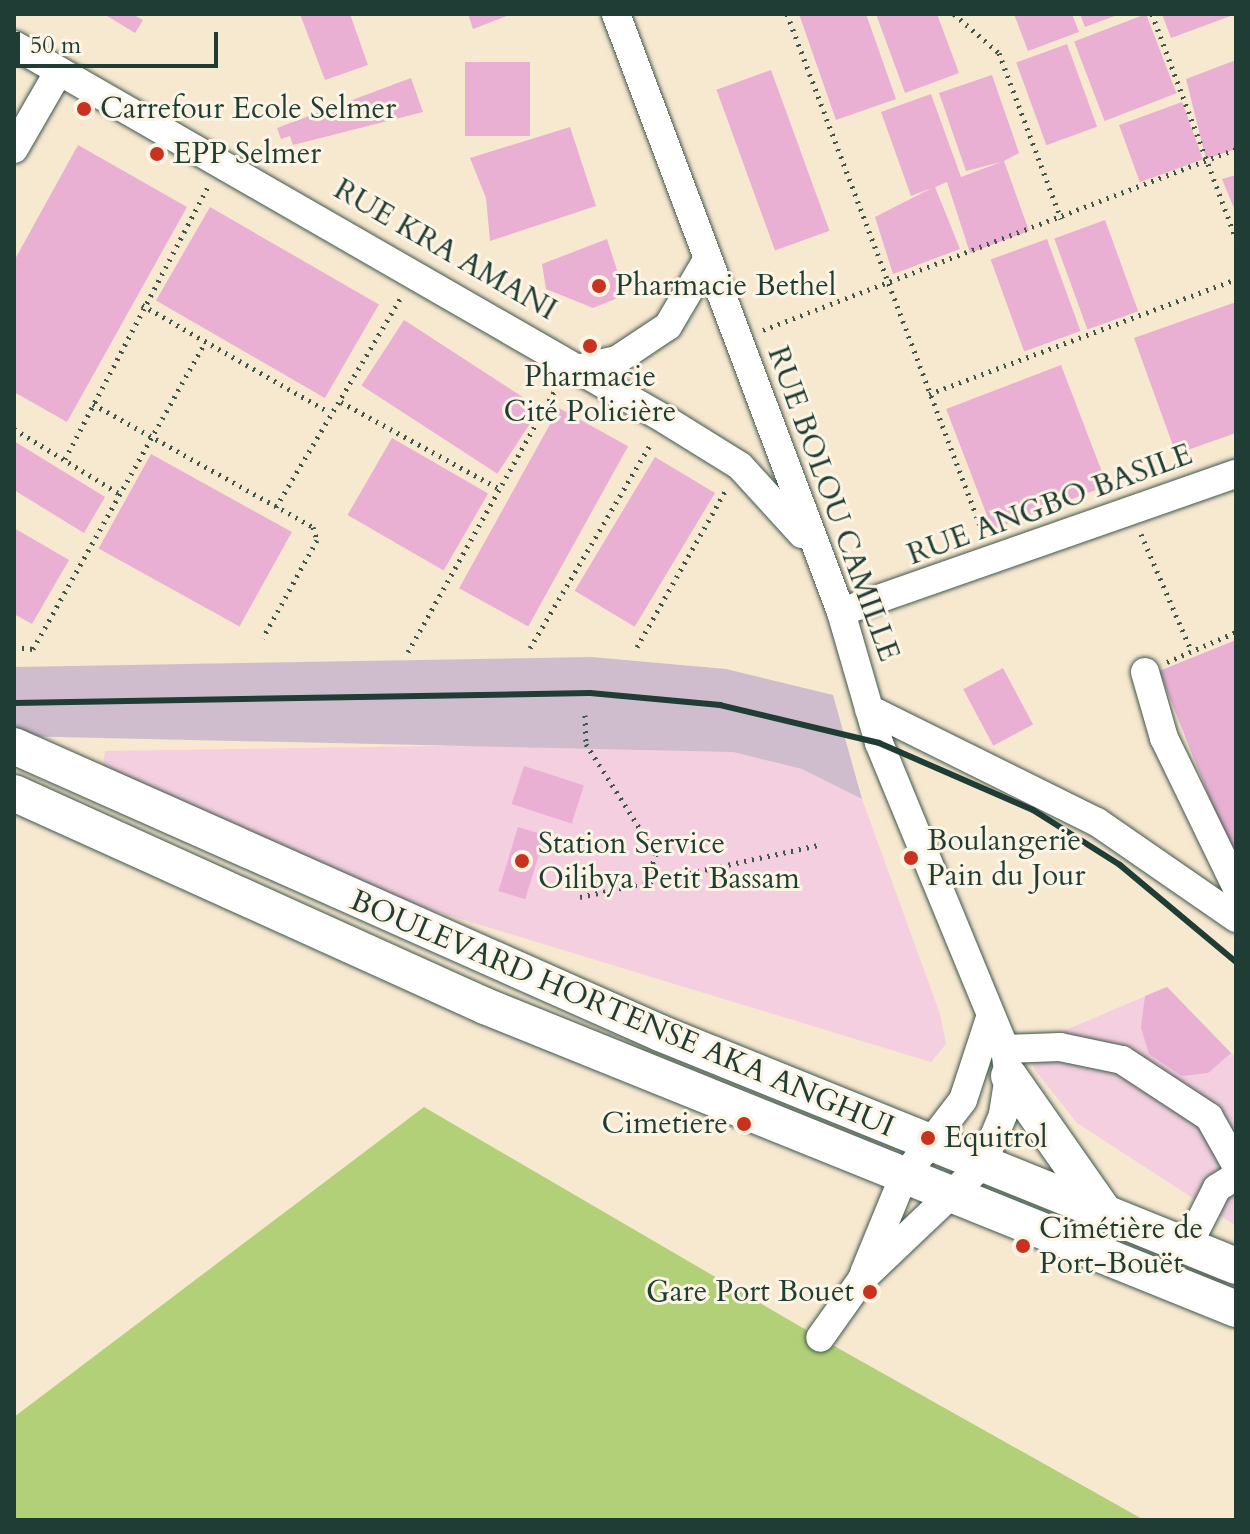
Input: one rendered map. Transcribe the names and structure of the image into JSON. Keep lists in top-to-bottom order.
{
  "streets": {
    "main road": ["BOULEVARD HORTENSE AKA ANGHUI"],
    "street": ["RUE KRA AMANI", "RUE BOLOU CAMILLE", "RUE ANGBO BASILE"]
  },
  "crossings": [
    ["RUE KRA AMANI", "RUE BOLOU CAMILLE"],
    ["RUE BOLOU CAMILLE", "RUE ANGBO BASILE"]
  ],
  "places": [
    "Carrefour Ecole Selmer",
    "EPP Selmer",
    "Pharmacie Bethel",
    "Pharmacie Cité Policière",
    "Boulangerie Pain du Jour",
    "Station Service Oilibya Petit Bassam",
    "Cimetiere",
    "Equitrol",
    "Cimétière de Port-Bouët",
    "Gare Port Bouet"
  ],
  "scale_bar": "50 m"
}
